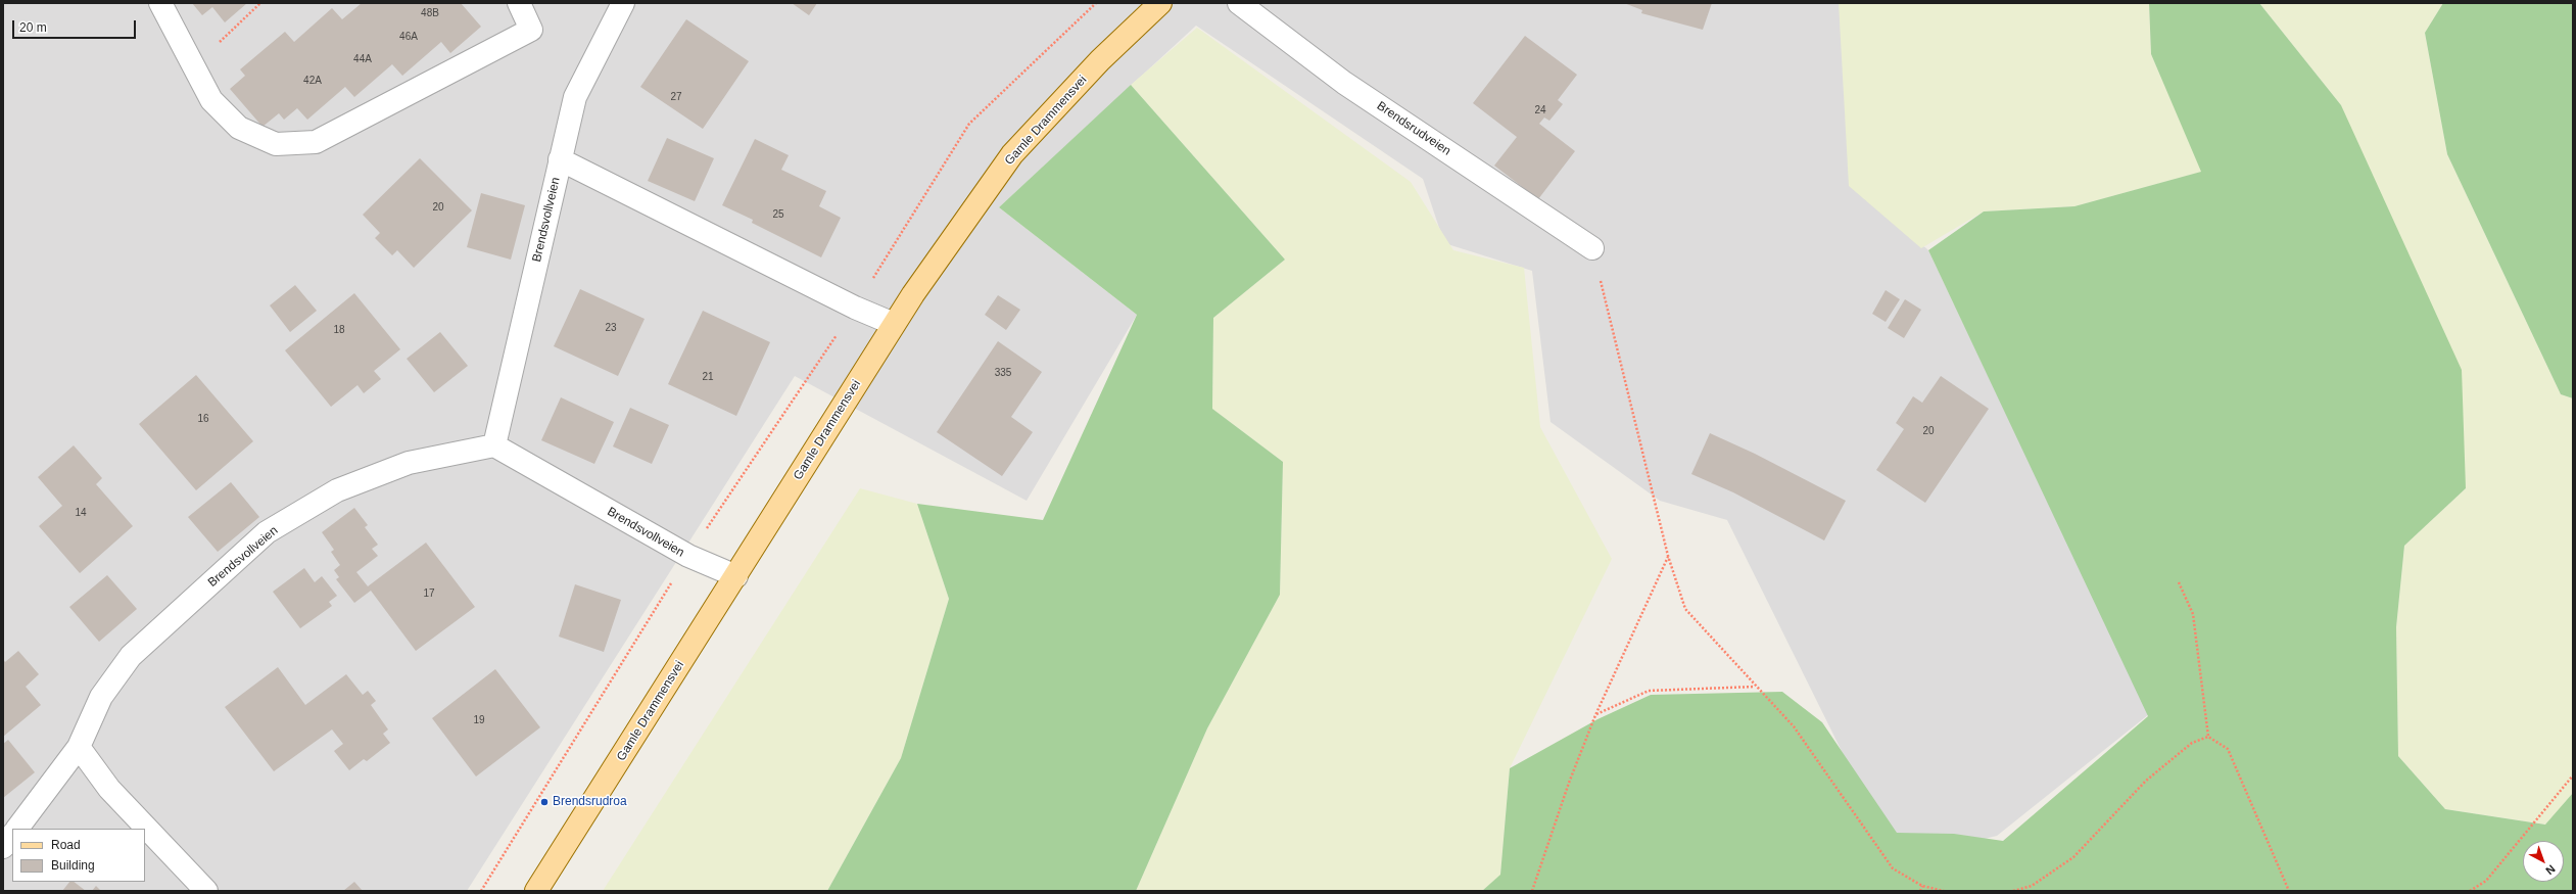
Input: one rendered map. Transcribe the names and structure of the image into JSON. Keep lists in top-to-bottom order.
{
  "streets": {
    "main road": ["Gamle Drammensvei"],
    "street": ["Brendsrudveien", "Brendsvollveien"]
  },
  "crossings": [
    ["Gamle Drammensvei", "Brendsvollveien"]
  ],
  "places": ["Brendsrudroa"],
  "house_numbers": [
    "48B",
    "46A",
    "44A",
    "42A",
    "27",
    "24",
    "20",
    "25",
    "23",
    "18",
    "335",
    "21",
    "16",
    "20",
    "14",
    "17",
    "19"
  ],
  "legend": ["Road", "Building"],
  "scale_bar": "20 m",
  "north": "bottom right"
}
